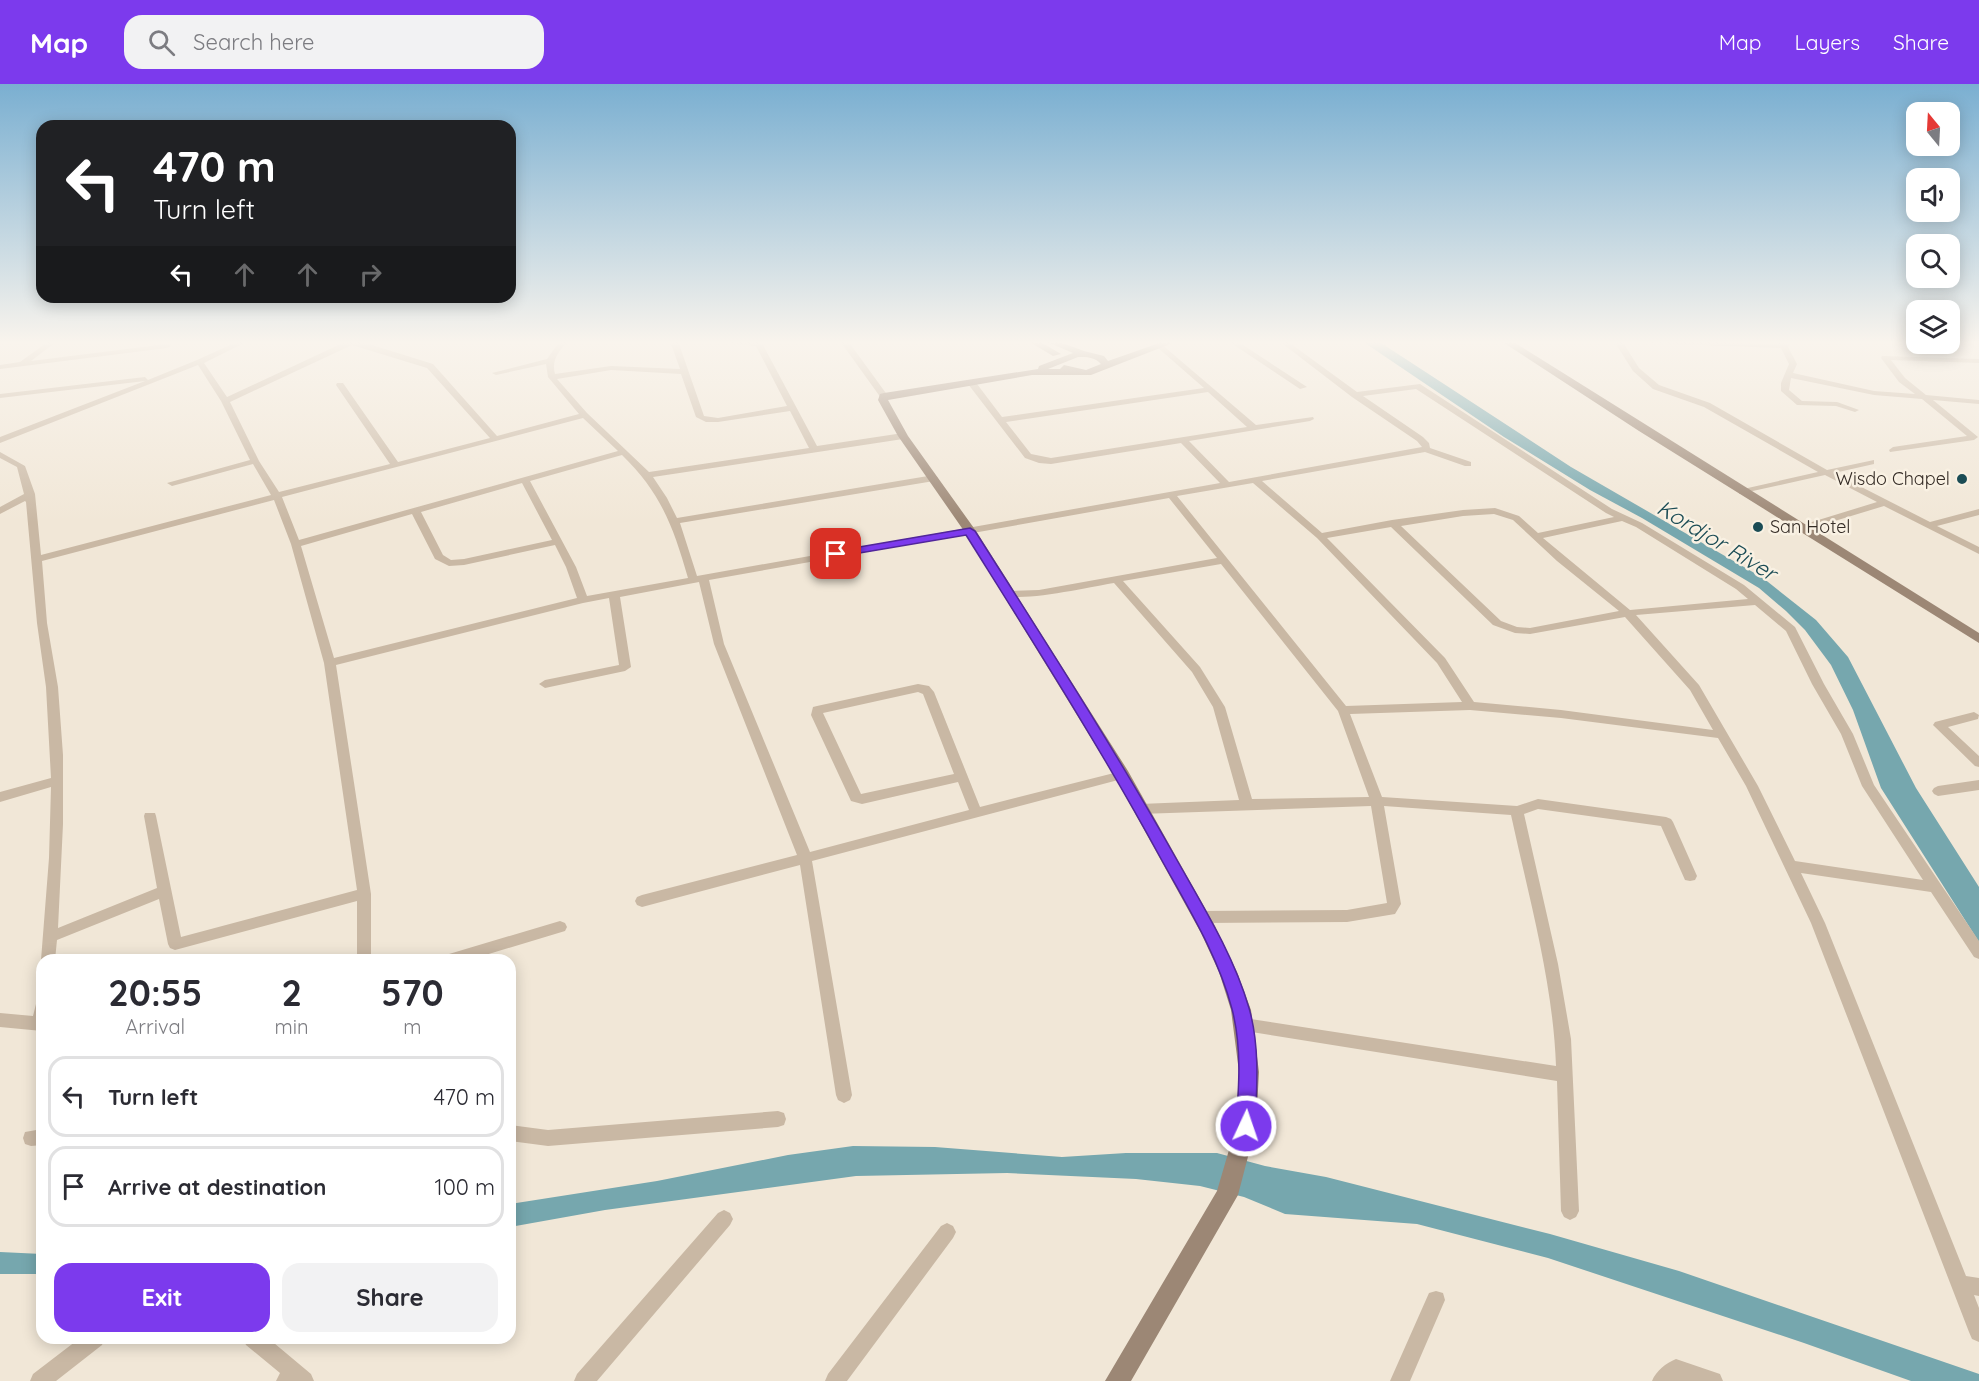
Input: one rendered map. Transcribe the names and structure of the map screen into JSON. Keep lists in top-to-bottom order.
{
  "water": ["Kordjor River"],
  "places": ["Wisdo Chapel", "San Hotel"],
  "north": "top",
  "page": {
    "header": "Map",
    "search": "Search here",
    "nav": ["Map", "Layers", "Share"],
    "turn": ["470 m", "Turn left"],
    "eta": [
      "20:55",
      "Arrival",
      "2",
      "min",
      "570",
      "m"
    ],
    "list": [
      {
        "name": "Turn left",
        "value": "470 m"
      },
      {
        "name": "Arrive at destination",
        "value": "100 m"
      }
    ],
    "buttons": ["Exit", "Share"]
  }
}
